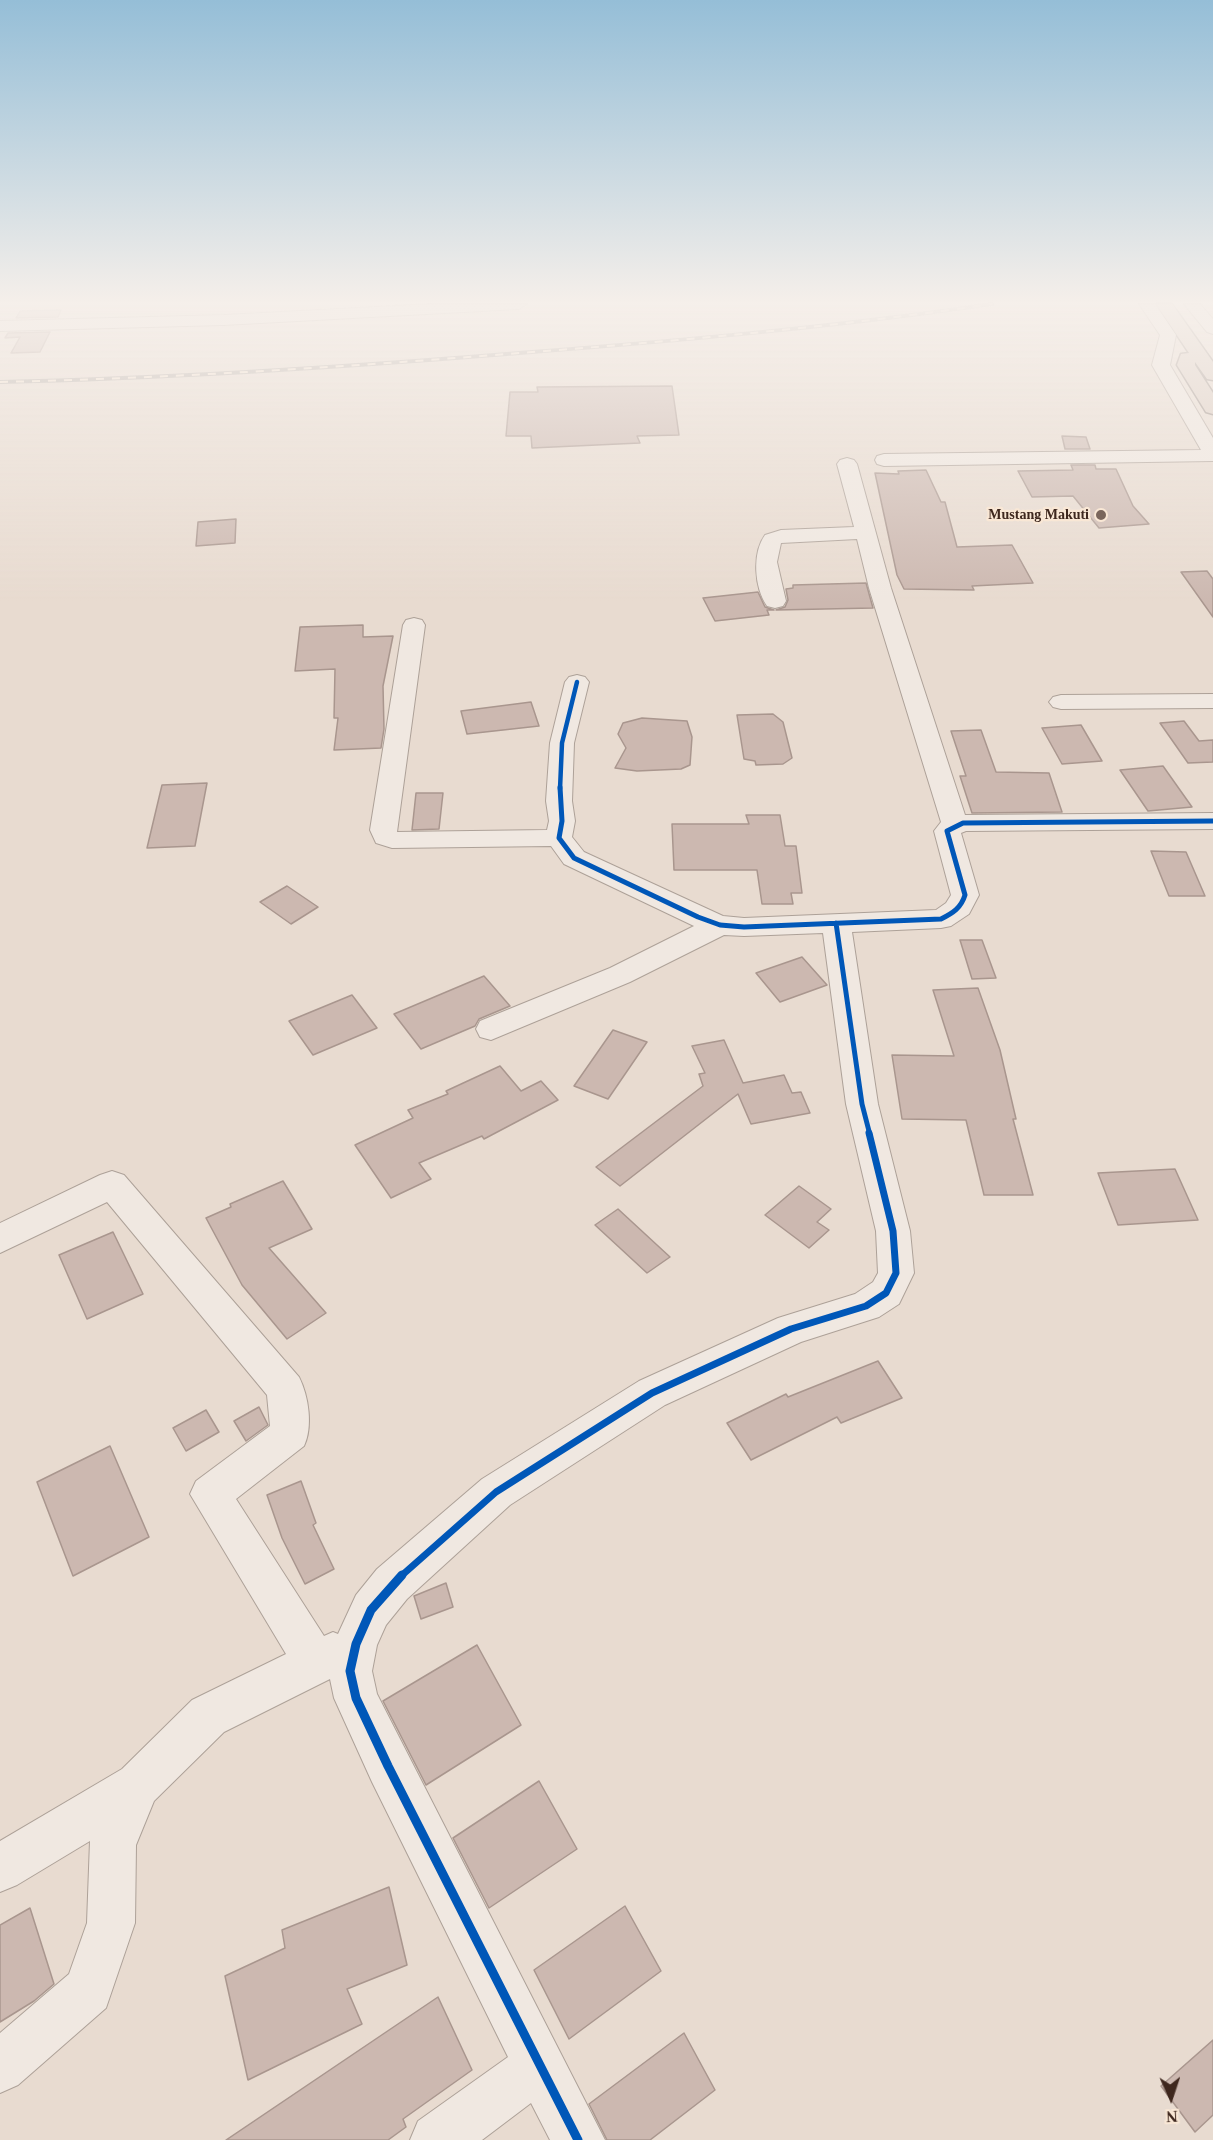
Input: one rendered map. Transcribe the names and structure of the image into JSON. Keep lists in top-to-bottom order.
{
  "places": ["Mustang Makuti"],
  "north": "bottom"
}
